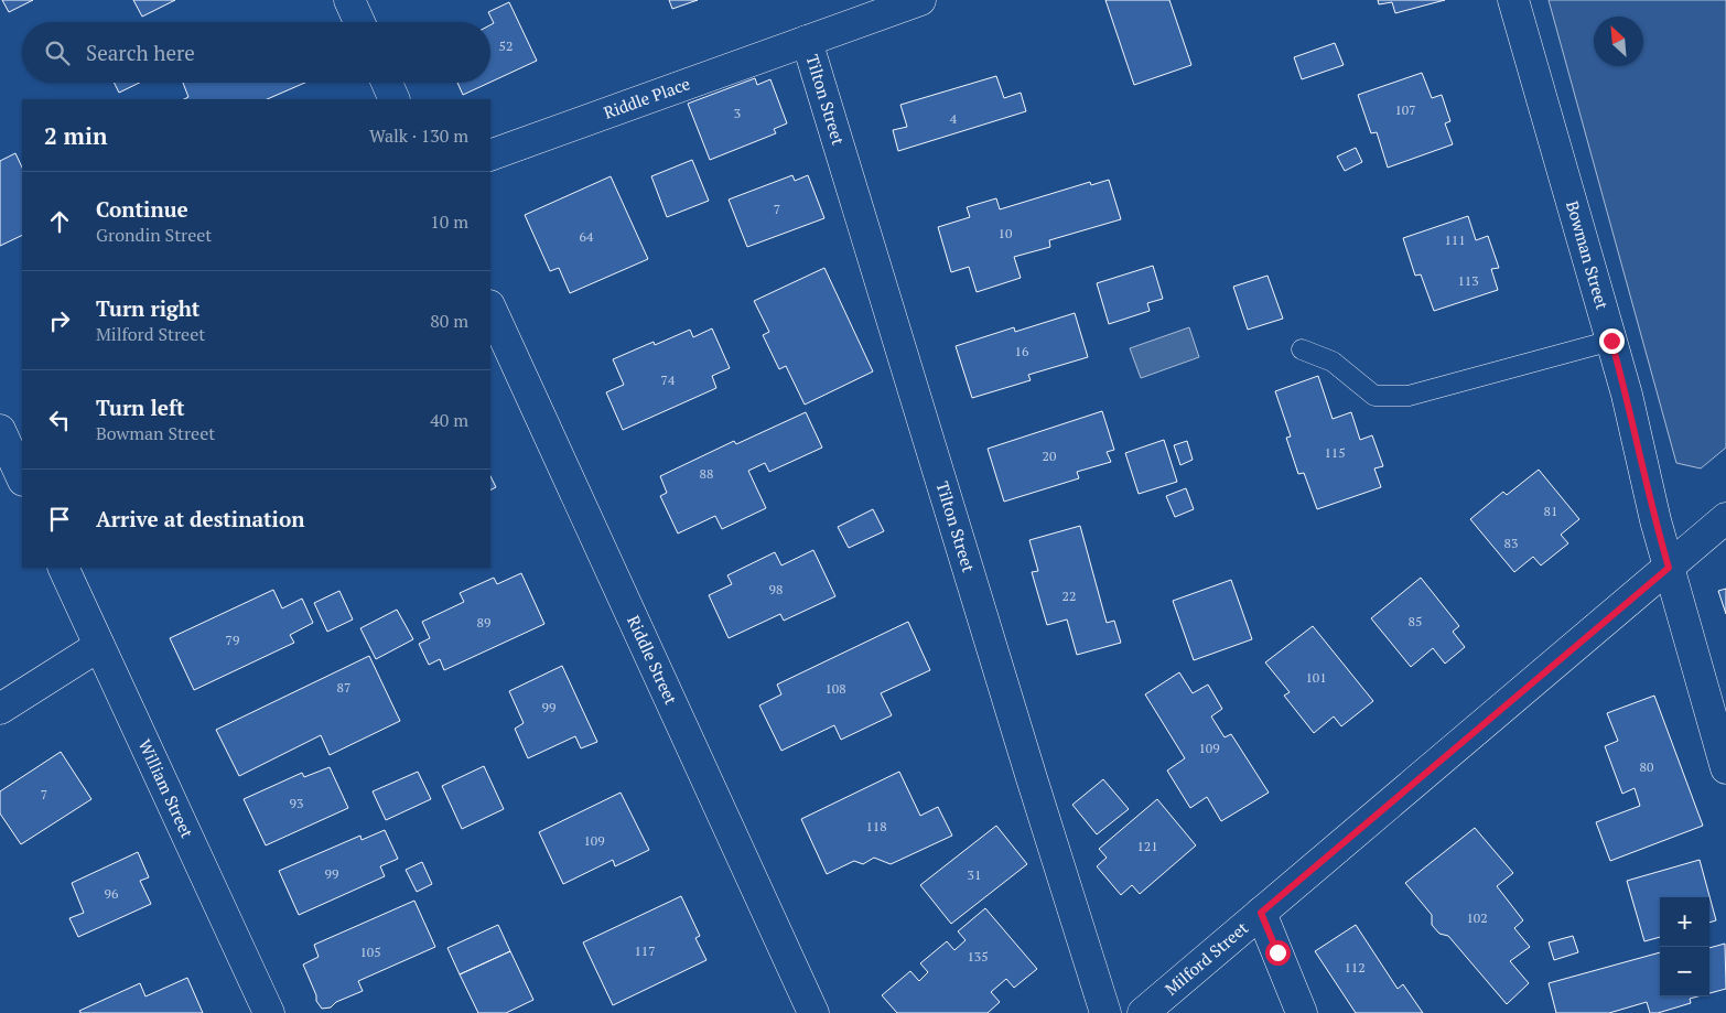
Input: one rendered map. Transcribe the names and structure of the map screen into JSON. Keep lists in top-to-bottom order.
{
  "streets": {
    "street": [
      "Riddle Place",
      "Tilton Street",
      "Bowman Street",
      "Riddle Street",
      "William Street",
      "Milford Street"
    ]
  },
  "crossings": [
    ["Riddle Place", "Tilton Street"],
    ["Bowman Street", "Milford Street"]
  ],
  "house_numbers": [
    "52",
    "107",
    "3",
    "4",
    "7",
    "10",
    "64",
    "111",
    "113",
    "16",
    "74",
    "115",
    "20",
    "88",
    "81",
    "83",
    "98",
    "22",
    "85",
    "89",
    "79",
    "101",
    "87",
    "108",
    "99",
    "109",
    "80",
    "7",
    "93",
    "118",
    "109",
    "121",
    "99",
    "31",
    "96",
    "102",
    "117",
    "105",
    "135",
    "112"
  ],
  "north": "top left",
  "page": {
    "search": "Search here",
    "heading": ["2 min", "Walk · 130 m"],
    "list": [
      ["Continue", "Grondin Street", "10 m"],
      ["Turn right", "Milford Street", "80 m"],
      ["Turn left", "Bowman Street", "40 m"],
      "Arrive at destination"
    ],
    "map_buttons": ["+", "−"]
  }
}
